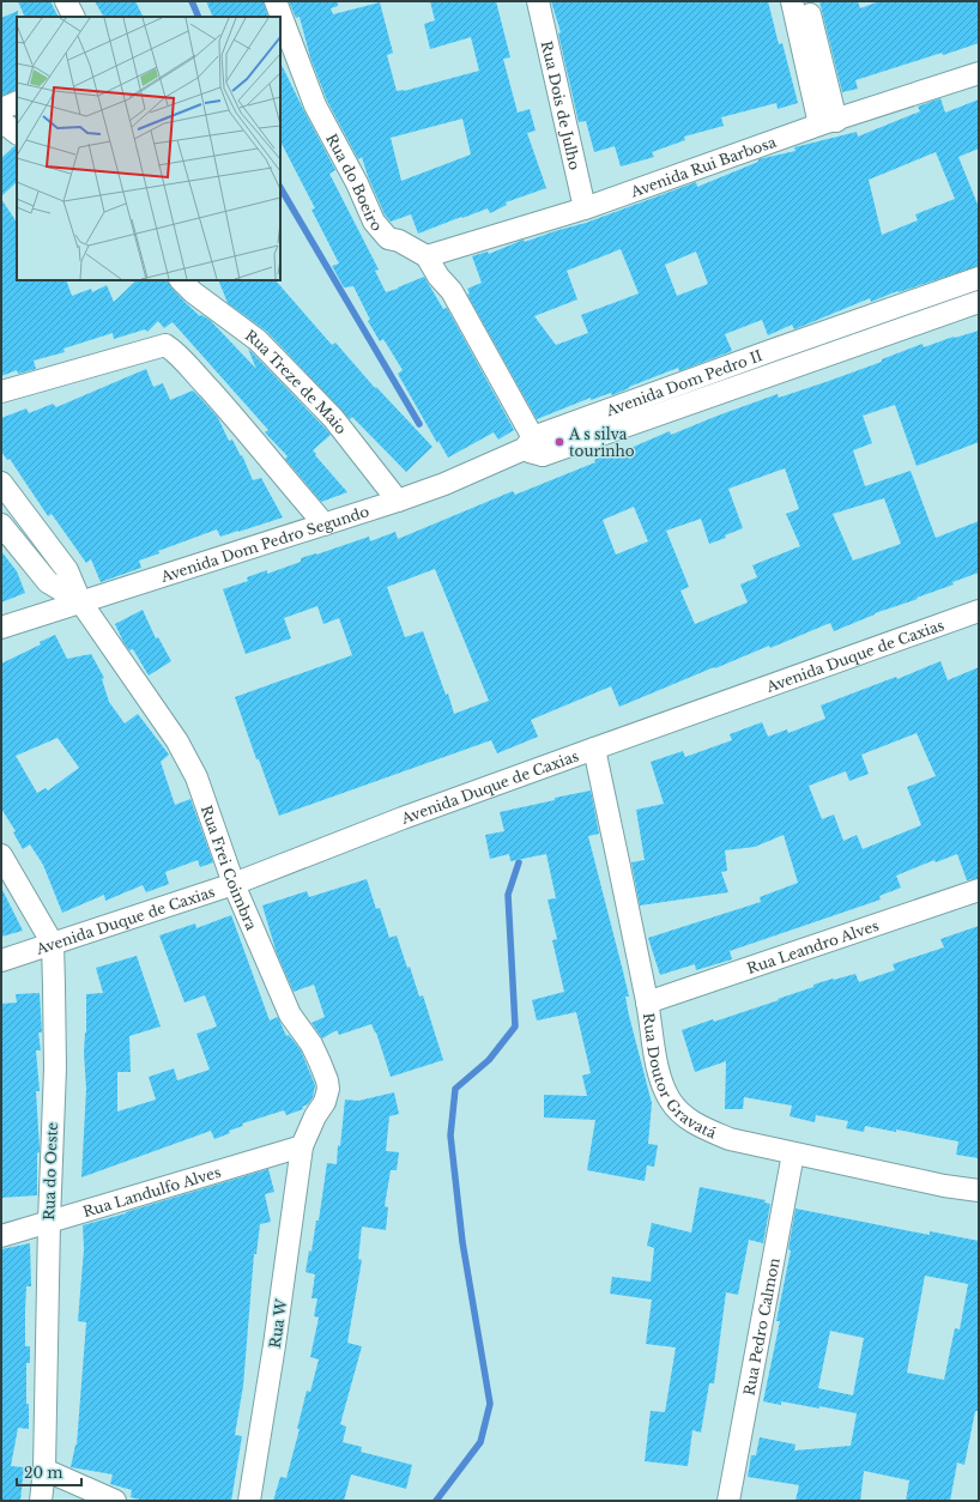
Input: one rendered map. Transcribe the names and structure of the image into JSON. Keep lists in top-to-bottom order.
{
  "streets": {
    "street": [
      "Rua Dois de Julho",
      "Avenida Rui Barbosa",
      "Rua do Boeiro",
      "Avenida Dom Pedro II",
      "Rua Treze de Maio",
      "Avenida Dom Pedro Segundo",
      "Avenida Duque de Caxias",
      "Rua Frei Coimbra",
      "Rua Leandro Alves",
      "Rua Doutor Gravatá",
      "Rua do Oeste",
      "Rua Landulfo Alves",
      "Rua W",
      "Rua Pedro Calmon"
    ]
  },
  "crossings": [
    ["Rua Dois de Julho", "Avenida Rui Barbosa"],
    ["Avenida Rui Barbosa", "Rua do Boeiro"],
    ["Rua do Boeiro", "Avenida Dom Pedro II"],
    ["Rua do Boeiro", "Avenida Dom Pedro Segundo"],
    ["Avenida Dom Pedro II", "Avenida Dom Pedro Segundo"],
    ["Rua Treze de Maio", "Avenida Dom Pedro Segundo"],
    ["Avenida Dom Pedro Segundo", "Rua Frei Coimbra"],
    ["Avenida Duque de Caxias", "Rua Frei Coimbra"],
    ["Avenida Duque de Caxias", "Rua Doutor Gravatá"],
    ["Avenida Duque de Caxias", "Rua do Oeste"],
    ["Rua Frei Coimbra", "Rua Landulfo Alves"],
    ["Rua Frei Coimbra", "Rua W"],
    ["Rua Leandro Alves", "Rua Doutor Gravatá"],
    ["Rua Doutor Gravatá", "Rua Pedro Calmon"],
    ["Rua do Oeste", "Rua Landulfo Alves"],
    ["Rua Landulfo Alves", "Rua W"]
  ],
  "places": ["A s silva tourinho"],
  "scale_bar": "20 m"
}
